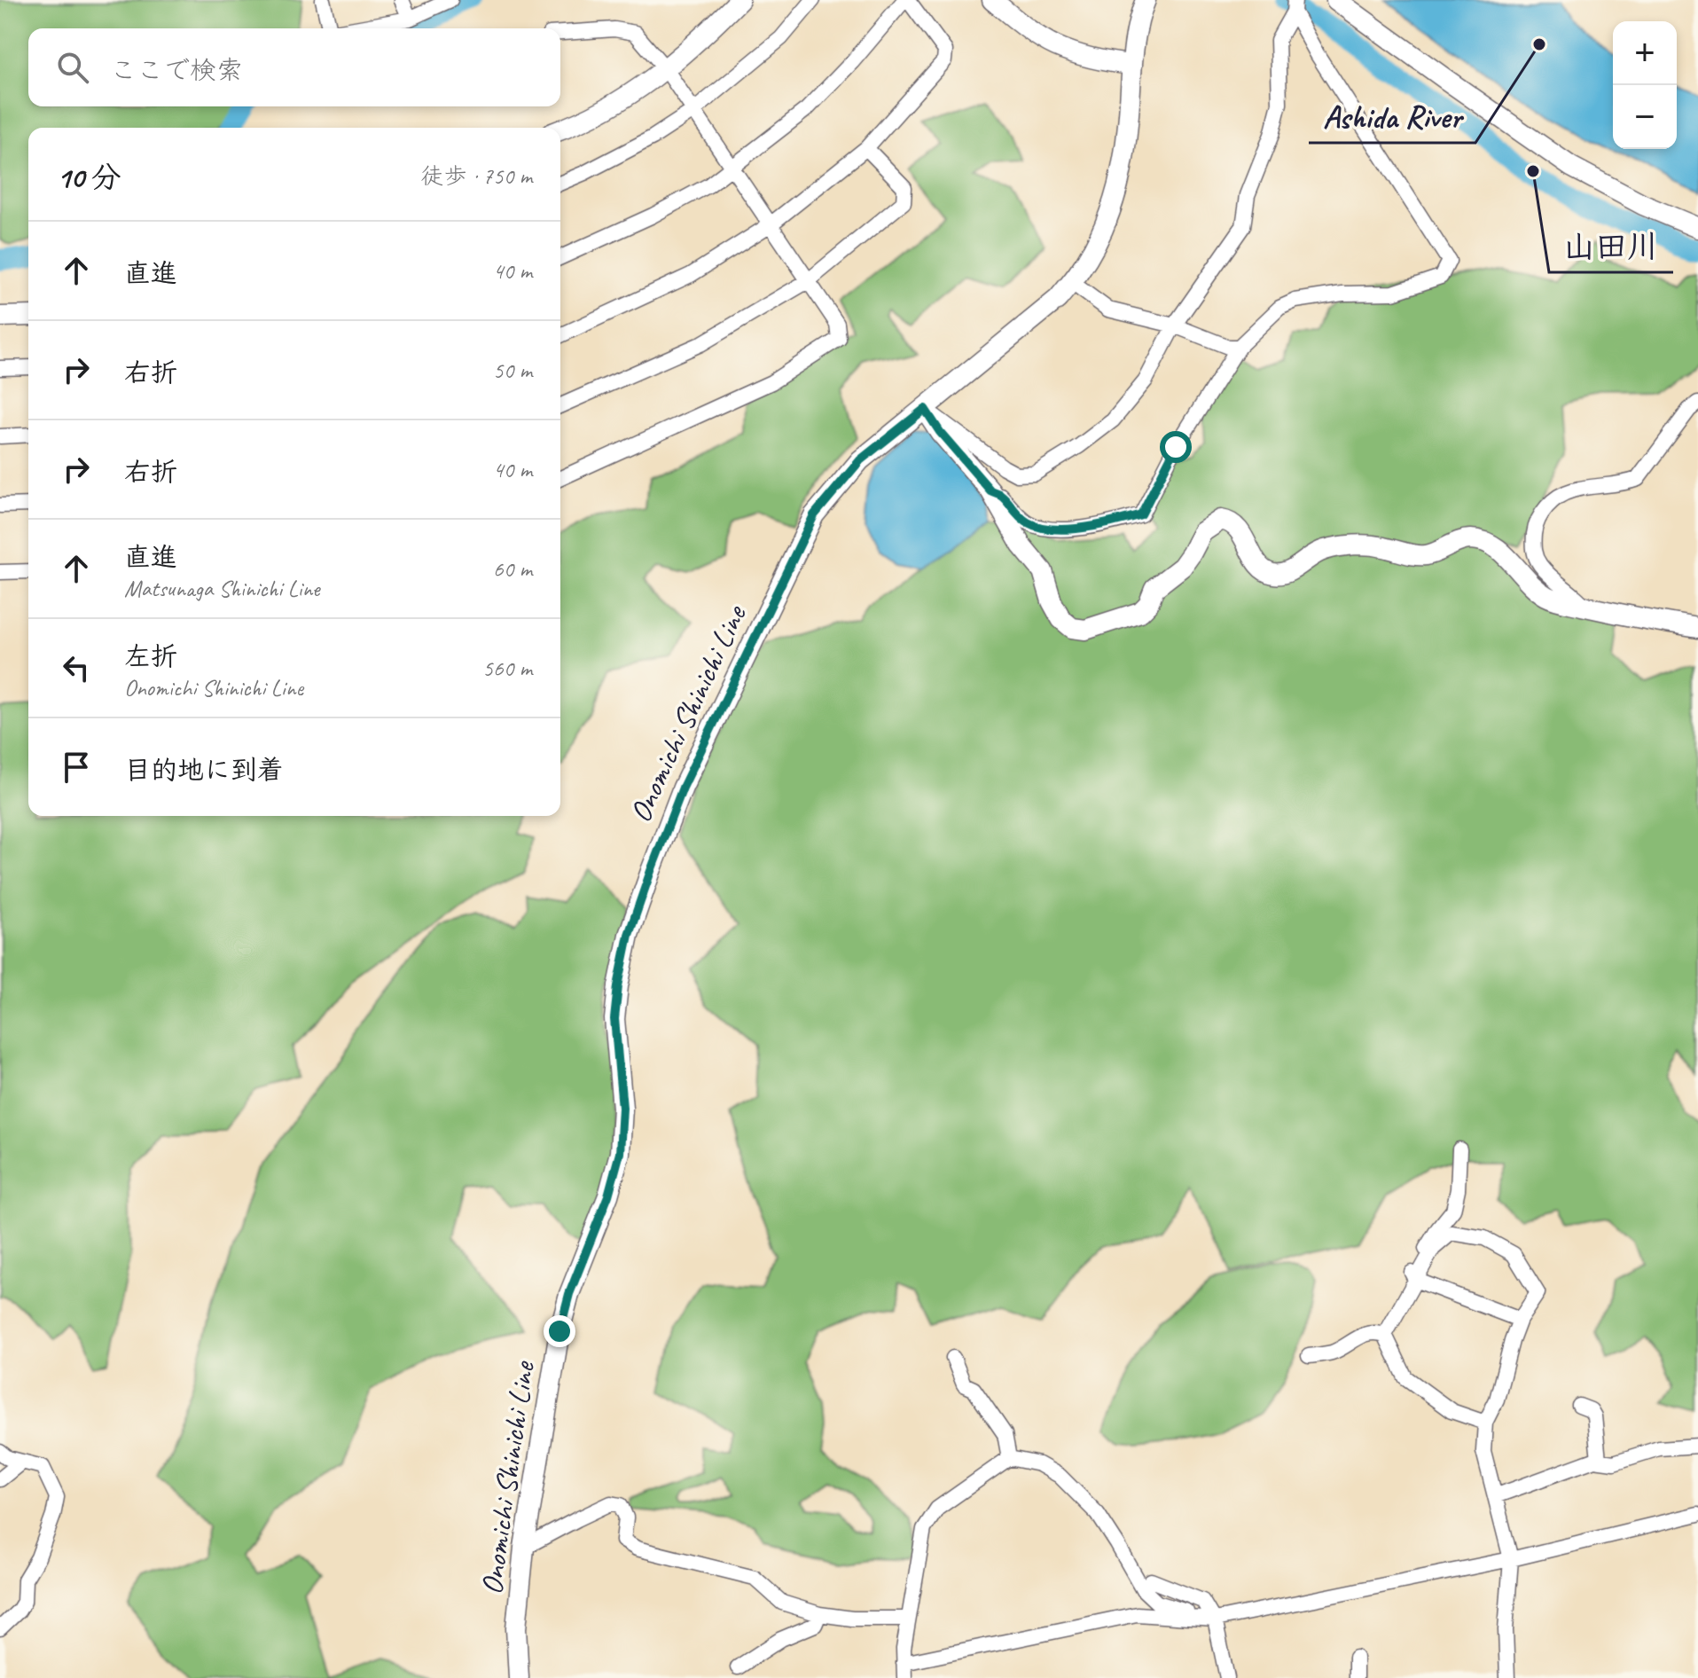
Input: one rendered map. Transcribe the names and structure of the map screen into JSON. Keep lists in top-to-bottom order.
{
  "streets": {
    "main road": ["Onomichi Shinichi Line"]
  },
  "places": ["Ashida River", "山田川"],
  "page": {
    "map_buttons": ["+", "−"],
    "search": "ここで検索",
    "heading": ["10 分", "徒歩 · 750 m"],
    "list": [
      ["直進", "40 m"],
      ["右折", "50 m"],
      ["右折", "40 m"],
      ["直進", "Matsunaga Shinichi Line", "60 m"],
      ["左折", "Onomichi Shinichi Line", "560 m"],
      "目的地に到着"
    ]
  }
}
